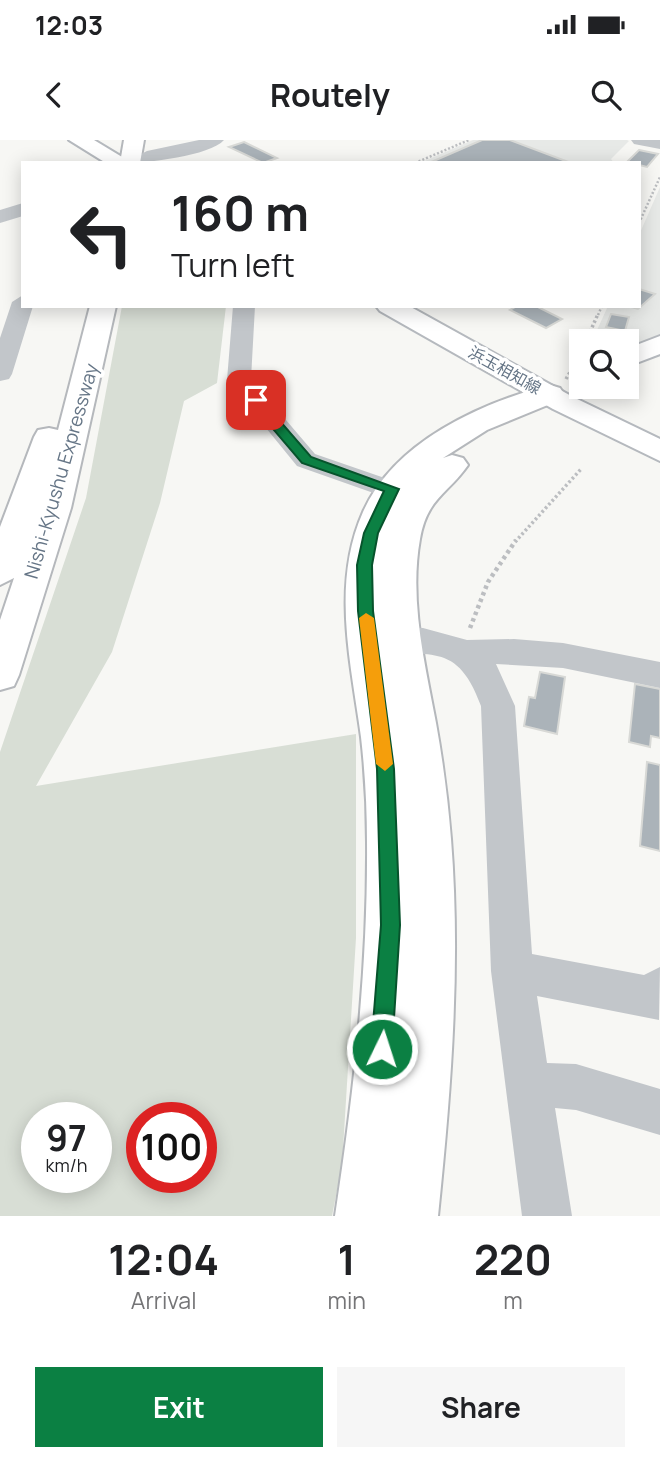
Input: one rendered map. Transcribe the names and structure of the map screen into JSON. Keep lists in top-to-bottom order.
{
  "streets": {
    "main road": ["浜玉相知線", "Nishi-Kyushu Expressway"]
  },
  "page": {
    "status": "12:03",
    "header": "Routely",
    "turn": ["160 m", "Turn left"],
    "speed": "97 km/h",
    "limit": "100",
    "eta": [
      "12:04",
      "Arrival",
      "1",
      "min",
      "220",
      "m"
    ],
    "buttons": ["Exit", "Share"]
  }
}
